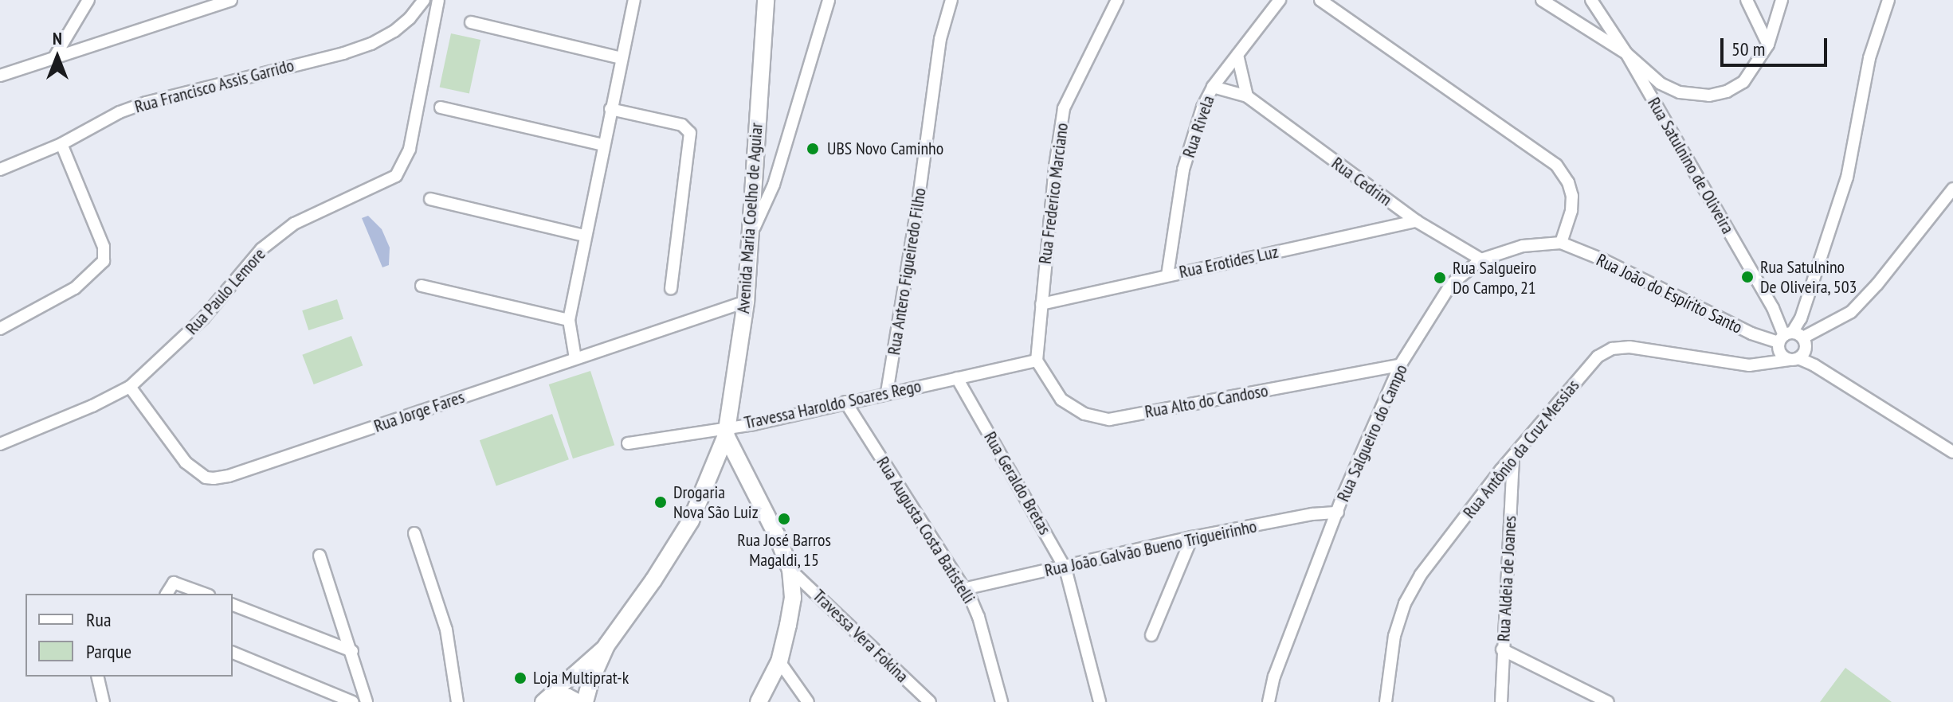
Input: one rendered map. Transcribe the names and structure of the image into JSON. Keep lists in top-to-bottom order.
{
  "streets": {
    "main road": ["Avenida Maria Coelho de Aguiar"],
    "street": [
      "Rua Francisco Assis Garrido",
      "Rua Rivela",
      "Rua Satulnino de Oliveira",
      "Rua Cedrim",
      "Rua Frederico Marciano",
      "Rua Erotides Luz",
      "Rua Antero Figueiredo Filho",
      "Rua Paulo Lemore",
      "Rua João do Espírito Santo",
      "Rua Alto do Candoso",
      "Travessa Haroldo Soares Rego",
      "Rua Jorge Fares",
      "Rua Salgueiro do Campo",
      "Rua Antônio da Cruz Messias",
      "Rua Geraldo Bretas",
      "Rua Augusta Costa Batistelli",
      "Rua João Galvão Bueno Trigueirinho",
      "Rua Aldeia de Joanes",
      "Travessa Vera Fokina"
    ]
  },
  "crossings": [
    ["Rua Rivela", "Rua Cedrim"],
    ["Rua Rivela", "Rua Erotides Luz"],
    ["Rua Satulnino de Oliveira", "Rua João do Espírito Santo"],
    ["Rua Satulnino de Oliveira", "Rua Antônio da Cruz Messias"],
    ["Rua Cedrim", "Rua Erotides Luz"],
    ["Rua Cedrim", "Rua Salgueiro do Campo"],
    ["Rua Frederico Marciano", "Rua Erotides Luz"],
    ["Rua Frederico Marciano", "Rua Alto do Candoso"],
    ["Rua Frederico Marciano", "Travessa Haroldo Soares Rego"],
    ["Avenida Maria Coelho de Aguiar", "Travessa Haroldo Soares Rego"],
    ["Avenida Maria Coelho de Aguiar", "Rua Jorge Fares"],
    ["Rua Antero Figueiredo Filho", "Travessa Haroldo Soares Rego"],
    ["Rua Paulo Lemore", "Rua Jorge Fares"],
    ["Rua João do Espírito Santo", "Rua Salgueiro do Campo"],
    ["Rua João do Espírito Santo", "Rua Antônio da Cruz Messias"],
    ["Rua Alto do Candoso", "Travessa Haroldo Soares Rego"],
    ["Rua Alto do Candoso", "Rua Salgueiro do Campo"],
    ["Travessa Haroldo Soares Rego", "Rua Geraldo Bretas"],
    ["Travessa Haroldo Soares Rego", "Rua Augusta Costa Batistelli"],
    ["Rua Salgueiro do Campo", "Rua João Galvão Bueno Trigueirinho"],
    ["Rua Antônio da Cruz Messias", "Rua Aldeia de Joanes"],
    ["Rua Geraldo Bretas", "Rua João Galvão Bueno Trigueirinho"],
    ["Rua Augusta Costa Batistelli", "Rua João Galvão Bueno Trigueirinho"]
  ],
  "places": [
    "UBS Novo Caminho",
    "Rua Satulnino De Oliveira, 503",
    "Rua Salgueiro Do Campo, 21",
    "Drogaria Nova São Luiz",
    "Rua José Barros Magaldi, 15",
    "Loja Multiprat-k"
  ],
  "legend": ["Rua", "Parque"],
  "scale_bar": "50 m",
  "north": "top"
}
